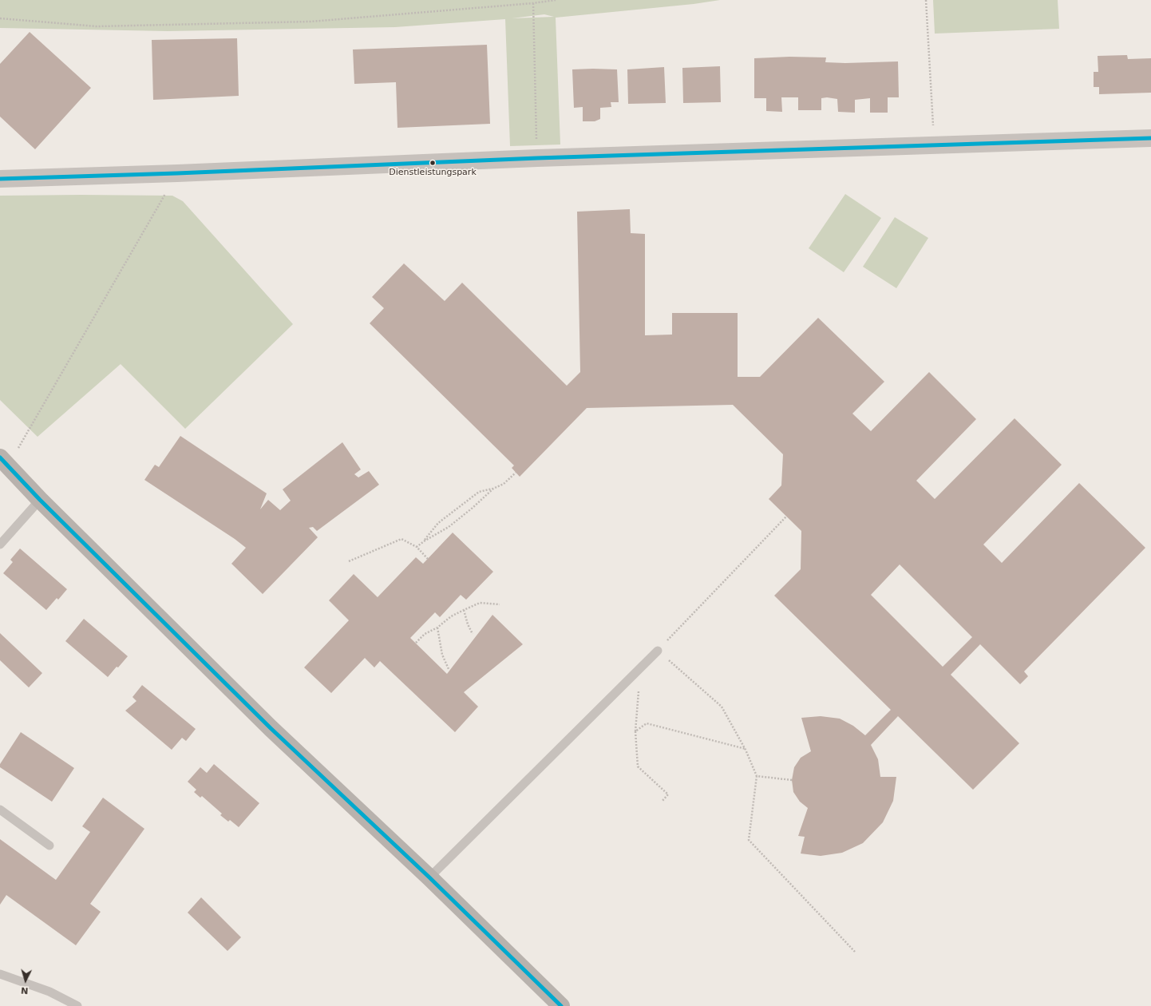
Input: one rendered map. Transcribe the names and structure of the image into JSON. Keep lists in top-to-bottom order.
{
  "places": ["Dienstleistungspark"],
  "north": "bottom"
}
